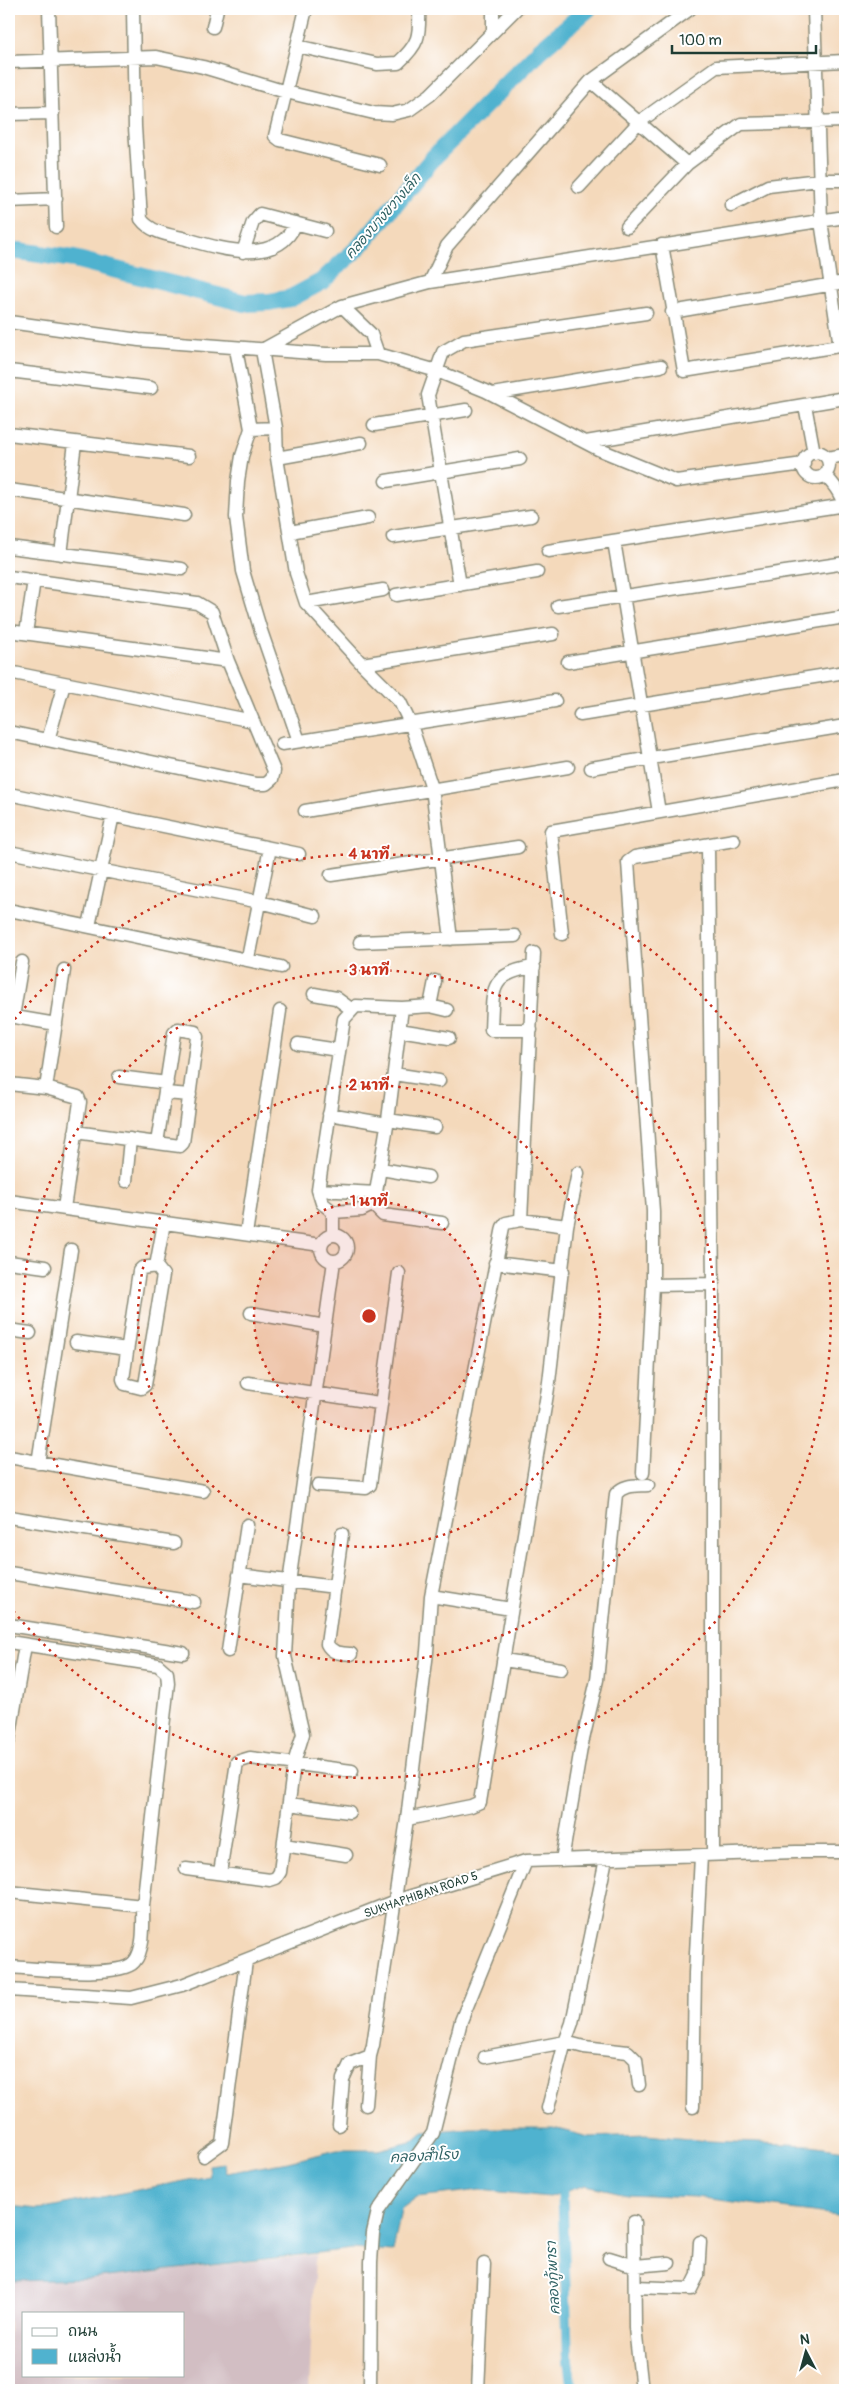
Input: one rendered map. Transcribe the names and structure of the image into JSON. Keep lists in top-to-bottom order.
{
  "streets": {
    "street": ["SUKHAPHIBAN ROAD 5"]
  },
  "water": ["คลองบางขวางเล็ก", "คลองสำโรง", "คลองกู้พารา"],
  "legend": ["ถนน", "แหล่งน้ำ"],
  "scale_bar": "100 m",
  "north": "top",
  "rings": [
    "4 นาที",
    "3 นาที",
    "2 นาที",
    "1 นาที"
  ]
}
